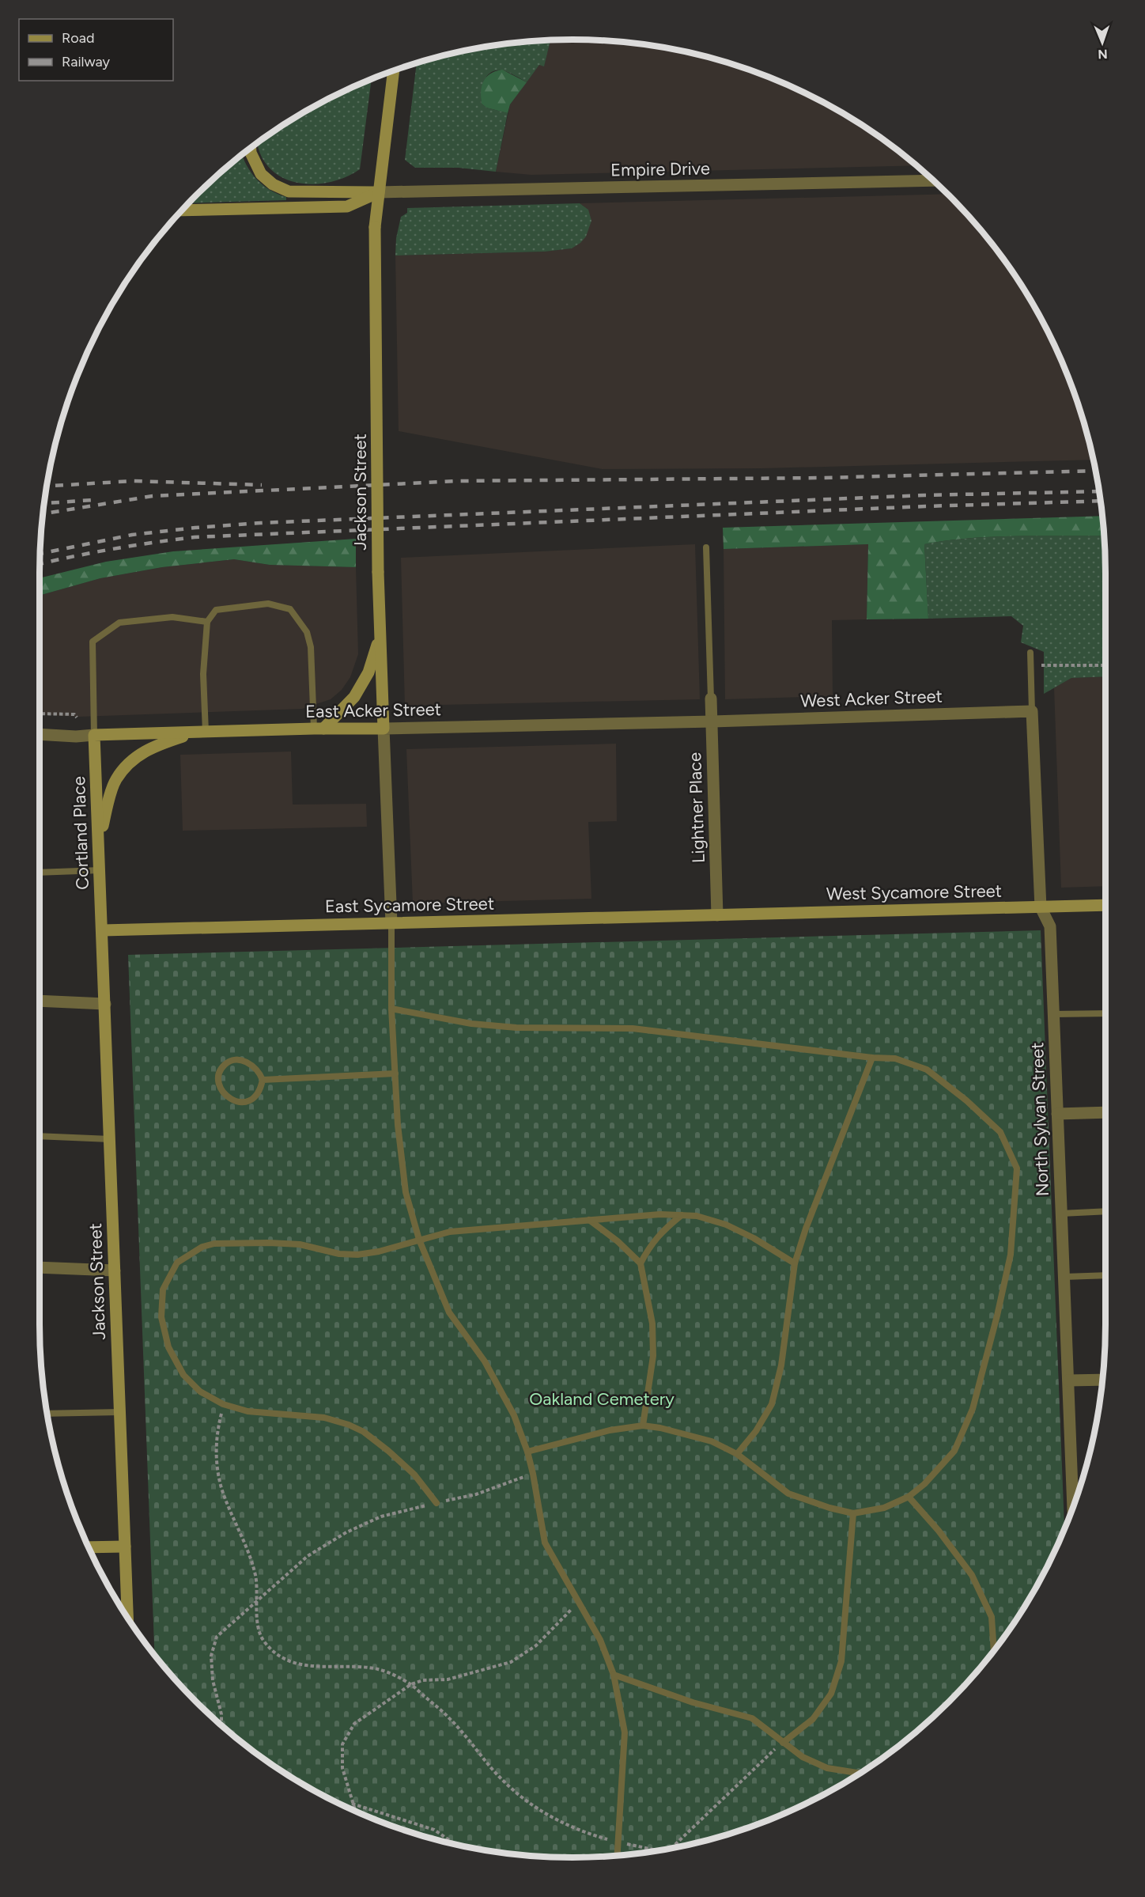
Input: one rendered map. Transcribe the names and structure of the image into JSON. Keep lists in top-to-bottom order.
{
  "streets": {
    "street": [
      "Empire Drive",
      "Jackson Street",
      "West Acker Street",
      "East Acker Street",
      "Lightner Place",
      "Cortland Place",
      "West Sycamore Street",
      "East Sycamore Street",
      "North Sylvan Street"
    ]
  },
  "crossings": [
    ["Empire Drive", "Jackson Street"],
    ["Jackson Street", "East Acker Street"],
    ["Jackson Street", "Cortland Place"],
    ["Jackson Street", "East Sycamore Street"],
    ["West Acker Street", "East Acker Street"],
    ["West Acker Street", "Lightner Place"],
    ["West Acker Street", "North Sylvan Street"],
    ["East Acker Street", "Lightner Place"],
    ["East Acker Street", "Cortland Place"],
    ["Lightner Place", "West Sycamore Street"],
    ["Lightner Place", "East Sycamore Street"],
    ["Cortland Place", "East Sycamore Street"],
    ["West Sycamore Street", "East Sycamore Street"],
    ["West Sycamore Street", "North Sylvan Street"]
  ],
  "parks": ["Oakland Cemetery"],
  "legend": ["Road", "Railway"],
  "north": "bottom"
}
